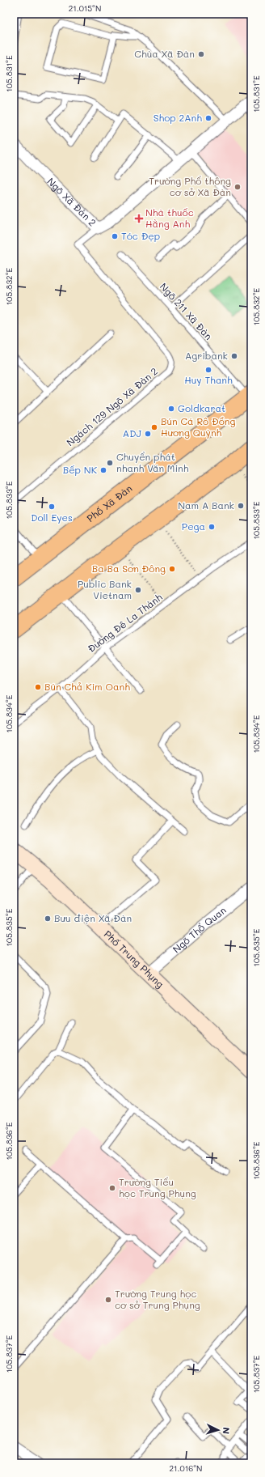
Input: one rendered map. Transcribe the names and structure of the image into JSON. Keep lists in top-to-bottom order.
{
  "streets": {
    "main road": ["Phố Xã Đàn"],
    "street": ["Ngõ Xã Đàn 2", "Ngõ Thổ Quan", "Phố Trung Phụng"],
    "lane": ["Ngõ 211 Xã Đàn", "Ngách 129 Ngõ Xã Đàn 2", "Đường Đê La Thành"]
  },
  "crossings": [
    ["Ngõ Xã Đàn 2", "Ngách 129 Ngõ Xã Đàn 2"],
    ["Ngõ 211 Xã Đàn", "Phố Xã Đàn"],
    ["Ngõ Thổ Quan", "Phố Trung Phụng"]
  ],
  "places": {
    "other": [
      "Chùa Xã Đàn",
      "Shop 2Anh",
      "Trường Phổ thông cơ sở Xã Đàn",
      "Tóc Đẹp",
      "Agribank",
      "Huy Thanh",
      "Goldkarat",
      "Bún Cá Rô Đồng Hương Quỳnh",
      "ADJ",
      "Chuyển phát nhanh Văn Minh",
      "Bếp NK",
      "Nam A Bank",
      "Doll Eyes",
      "Pega",
      "Ba Ba Sơn Đông",
      "Public Bank Vietnam",
      "Bún Chả Kim Oanh",
      "Bưu điện Xã Đàn",
      "Trường Tiểu học Trung Phụng",
      "Trường Trung học cơ sở Trung Phụng"
    ],
    "health": ["Nhà thuốc Hằng Anh"]
  },
  "north": "right",
  "coordinates": [
    "21.015°N",
    "105.831°E",
    "105.832°E",
    "105.833°E",
    "105.834°E",
    "105.835°E",
    "105.836°E",
    "105.837°E",
    "21.016°N"
  ]
}
